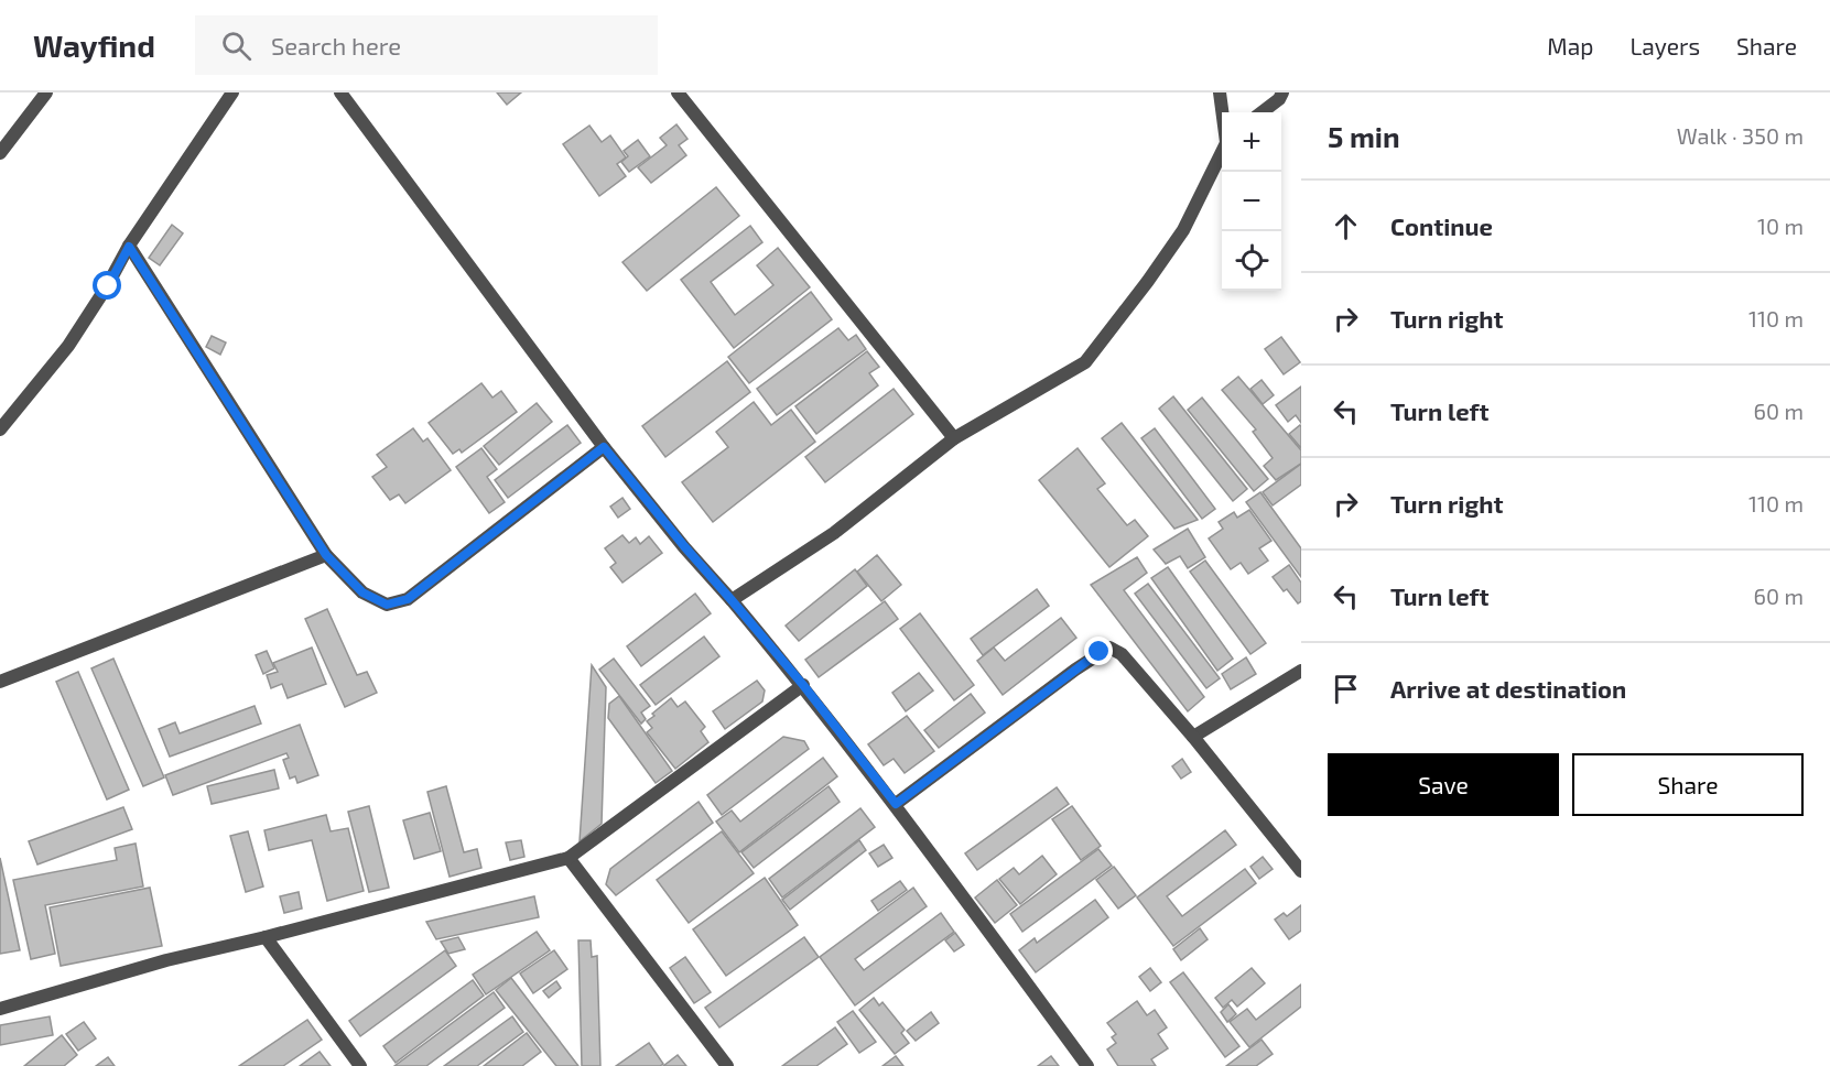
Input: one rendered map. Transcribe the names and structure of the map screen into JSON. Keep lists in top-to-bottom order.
{
  "page": {
    "header": "Wayfind",
    "search": "Search here",
    "nav": ["Map", "Layers", "Share"],
    "heading": ["5 min", "Walk · 350 m"],
    "map_buttons": ["+", "−"],
    "list": [
      ["Continue", "10 m"],
      ["Turn right", "110 m"],
      ["Turn left", "60 m"],
      ["Turn right", "110 m"],
      ["Turn left", "60 m"],
      "Arrive at destination"
    ],
    "buttons": ["Save", "Share"]
  }
}
